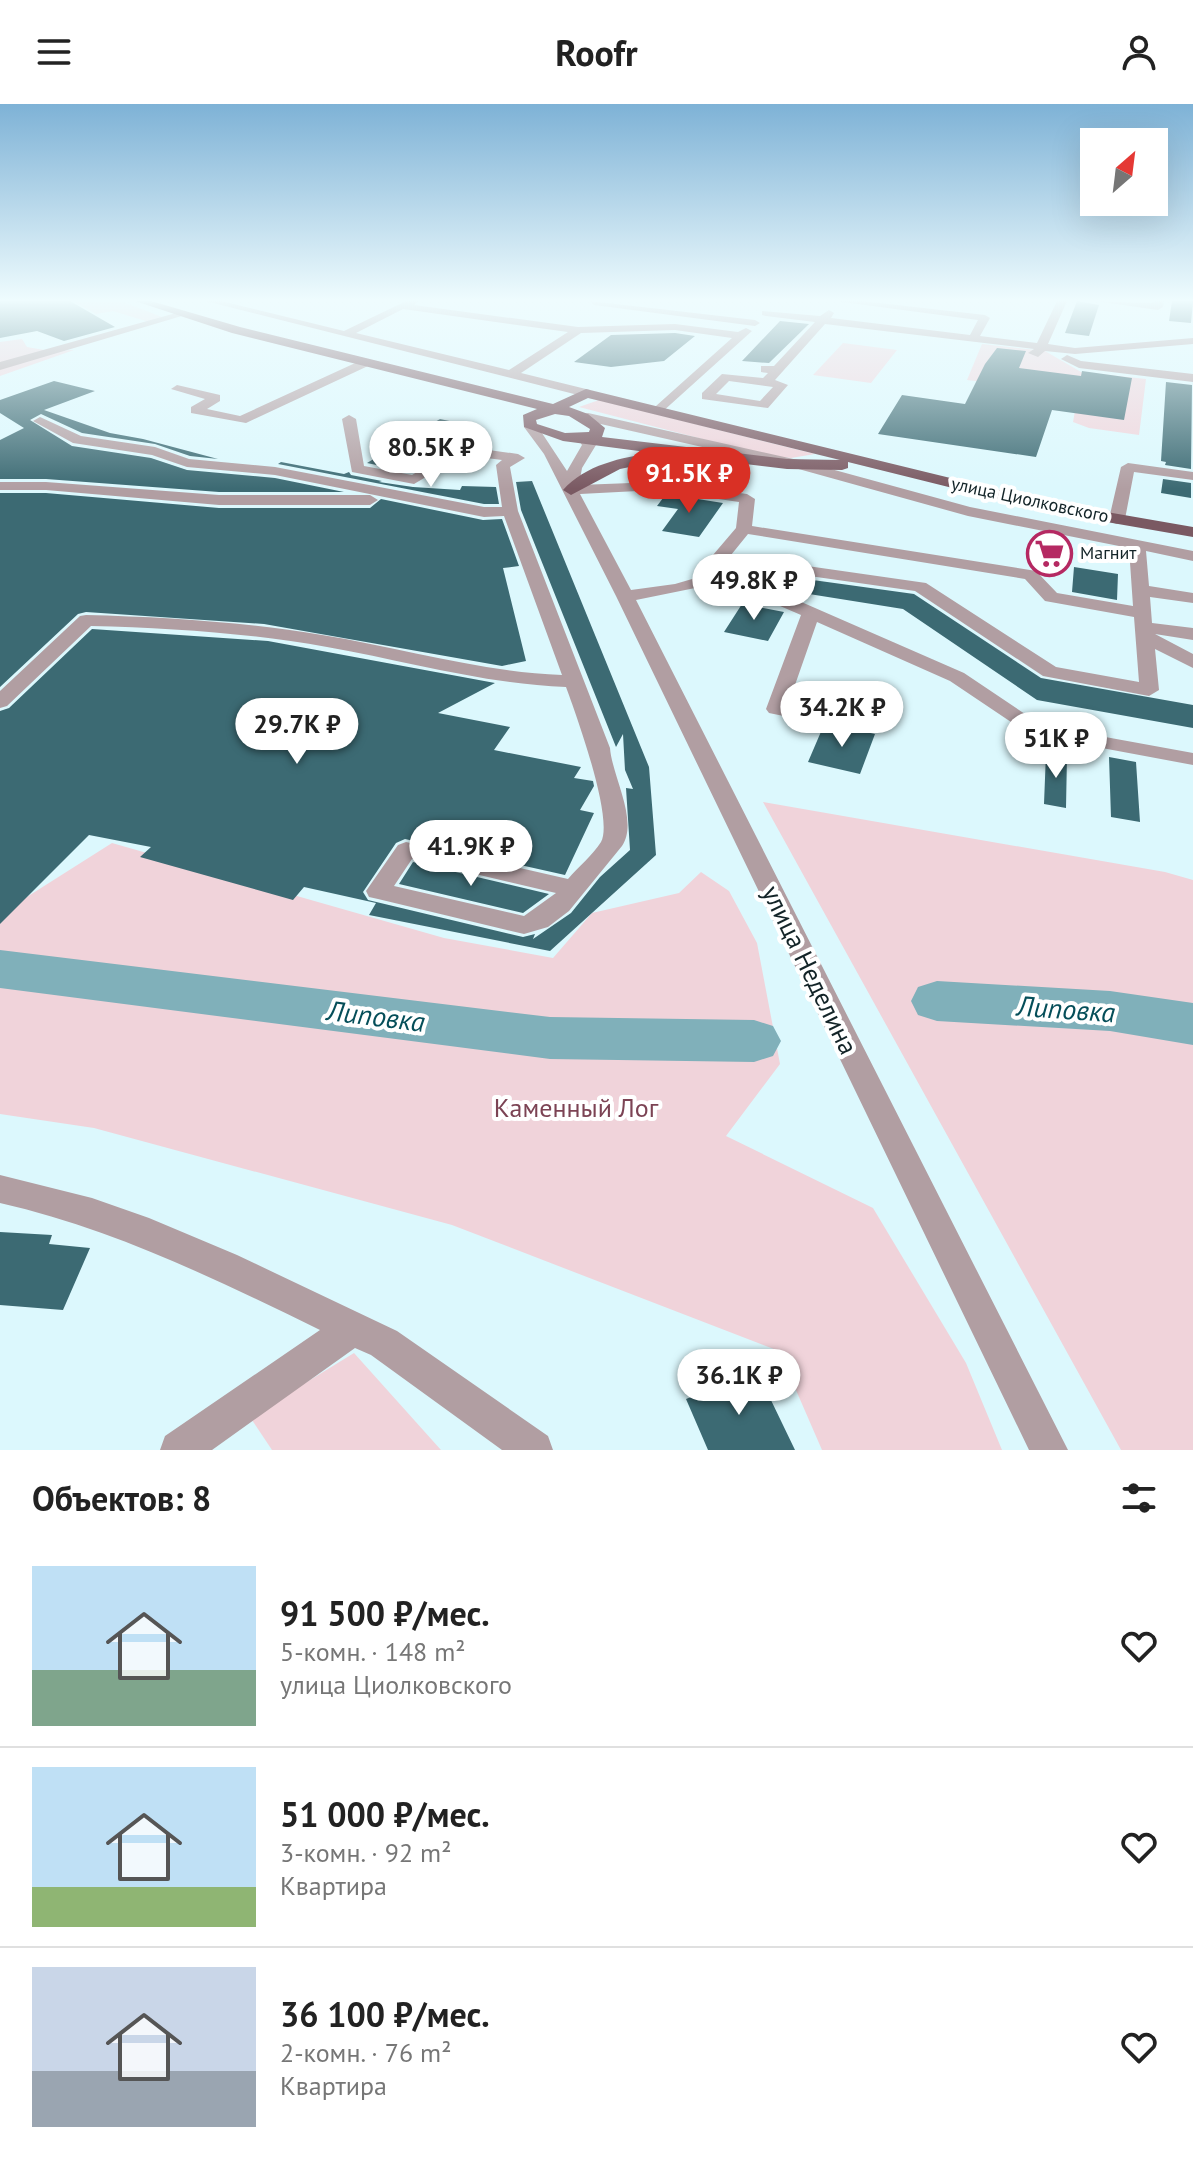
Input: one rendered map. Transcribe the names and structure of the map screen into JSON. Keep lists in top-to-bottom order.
{
  "streets": {
    "main road": ["улица Циолковского"],
    "street": ["улица Неделина"]
  },
  "crossings": [
    ["улица Циолковского", "улица Неделина"]
  ],
  "water": ["Липовка"],
  "parks": ["Каменный Лог"],
  "places": {
    "supermarket": ["Магнит"]
  },
  "north": "top right",
  "page": {
    "header": "Roofr",
    "price": [
      "80.5K ₽",
      "91.5K ₽",
      "49.8K ₽",
      "34.2K ₽",
      "29.7K ₽",
      "51K ₽",
      "41.9K ₽",
      "36.1K ₽"
    ],
    "heading": "Объектов: 8",
    "list": [
      {
        "name": "91 500 ₽/мес.",
        "note": "5-комн. · 148 m² · улица Циолковского"
      },
      {
        "name": "51 000 ₽/мес.",
        "note": "3-комн. · 92 m² · Квартира"
      },
      {
        "name": "36 100 ₽/мес.",
        "note": "2-комн. · 76 m² · Квартира"
      }
    ]
  }
}
